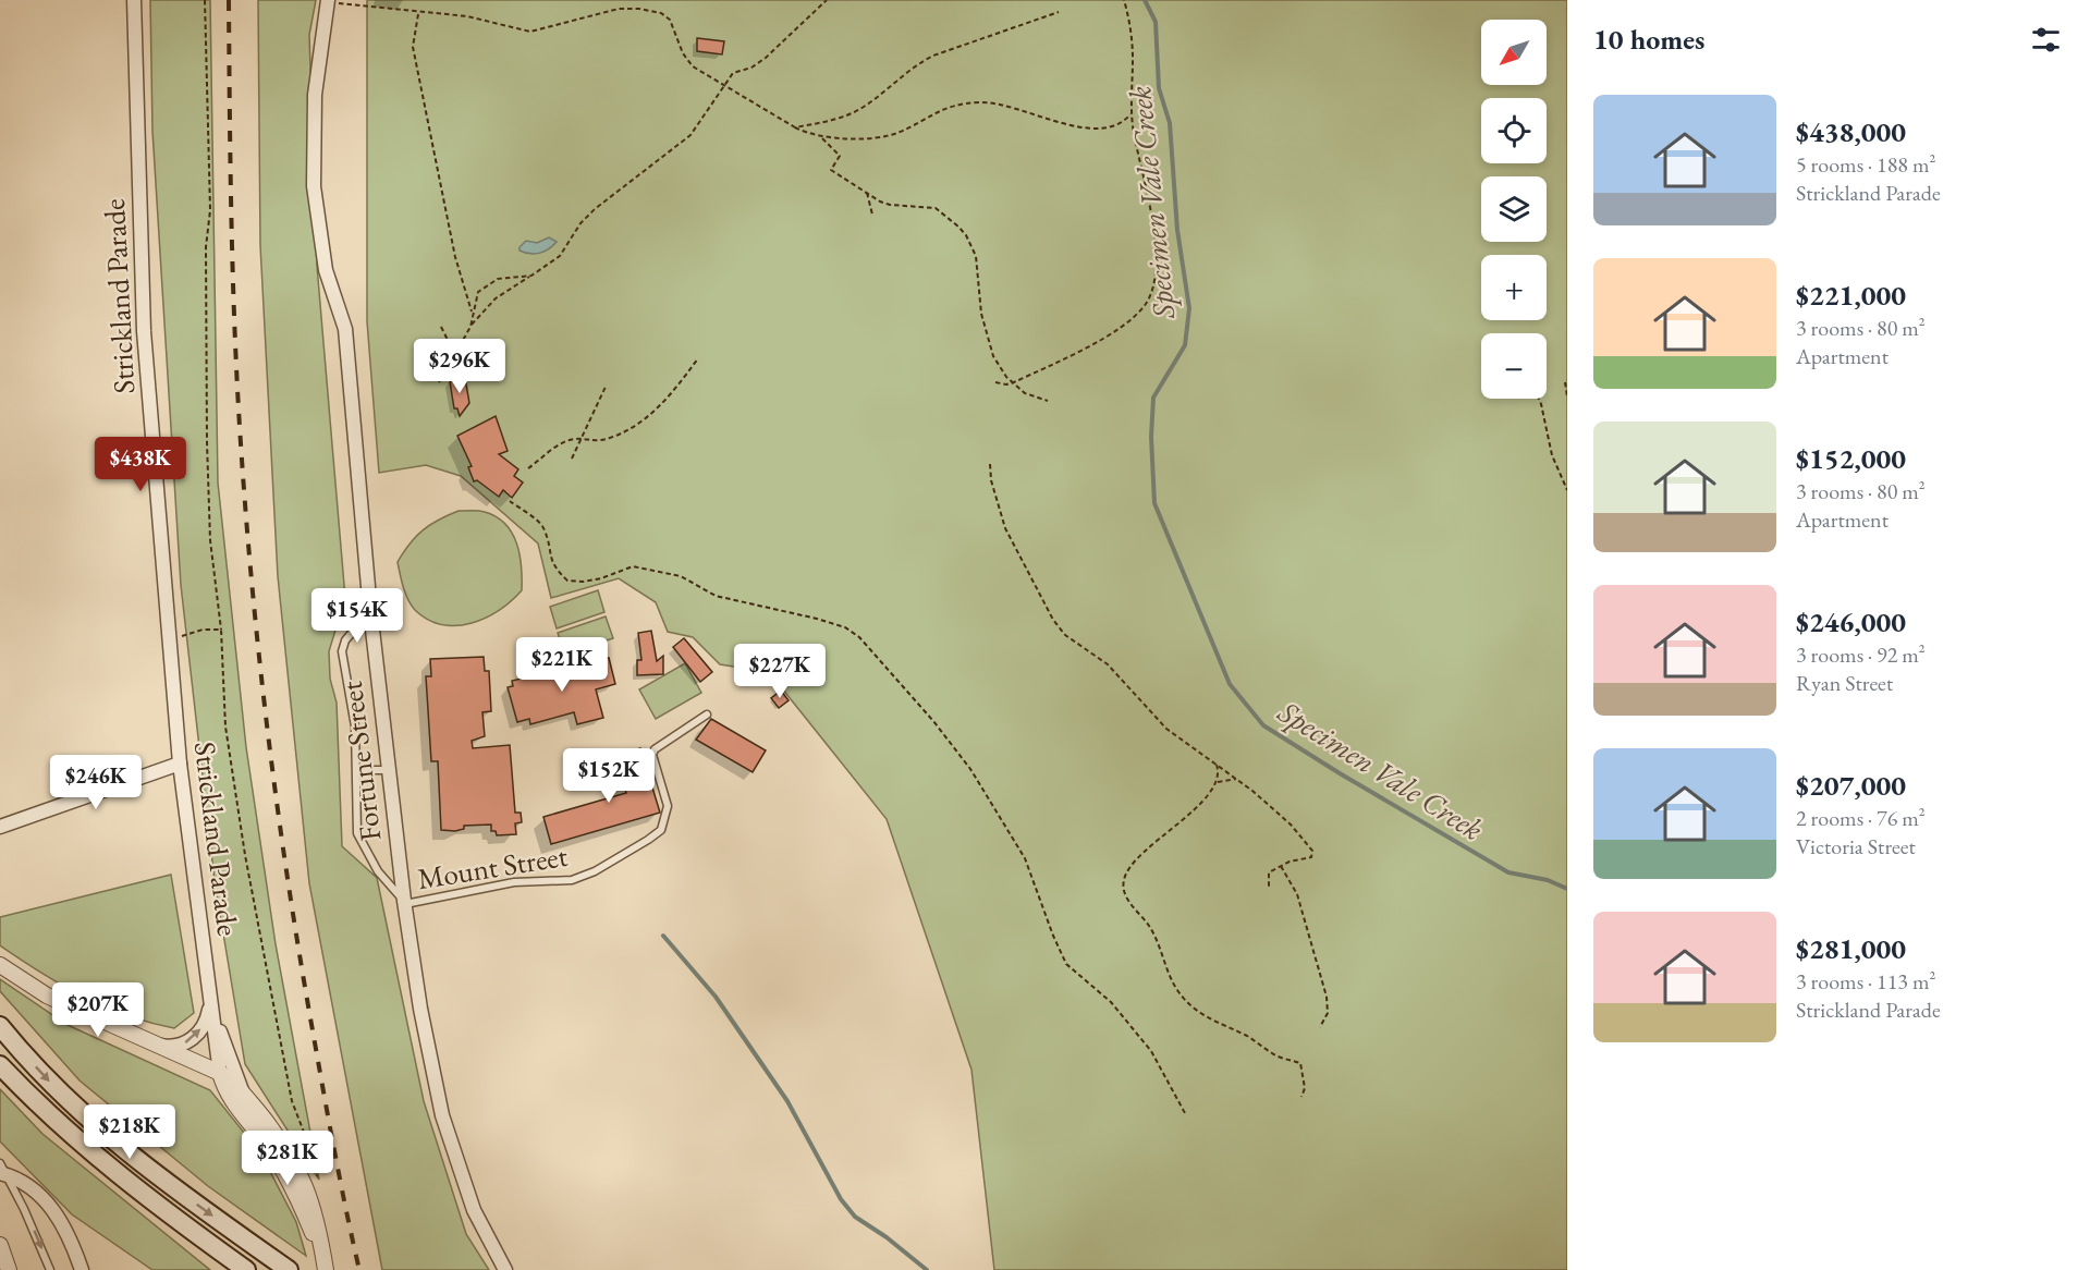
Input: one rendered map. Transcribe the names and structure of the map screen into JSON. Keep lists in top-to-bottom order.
{
  "streets": {
    "street": ["Strickland Parade", "Fortune Street"],
    "lane": ["Mount Street"]
  },
  "crossings": [
    ["Fortune Street", "Mount Street"]
  ],
  "water": ["Specimen Vale Creek"],
  "north": "bottom left",
  "page": {
    "heading": "10 homes",
    "map_buttons": ["+", "−"],
    "list": [
      {
        "name": "$438,000",
        "note": "5 rooms · 188 m² · Strickland Parade"
      },
      {
        "name": "$221,000",
        "note": "3 rooms · 80 m² · Apartment"
      },
      {
        "name": "$152,000",
        "note": "3 rooms · 80 m² · Apartment"
      },
      {
        "name": "$246,000",
        "note": "3 rooms · 92 m² · Ryan Street"
      },
      {
        "name": "$207,000",
        "note": "2 rooms · 76 m² · Victoria Street"
      },
      {
        "name": "$281,000",
        "note": "3 rooms · 113 m² · Strickland Parade"
      }
    ],
    "price": [
      "$296K",
      "$438K",
      "$154K",
      "$221K",
      "$227K",
      "$152K",
      "$246K",
      "$207K",
      "$218K",
      "$281K"
    ]
  }
}
